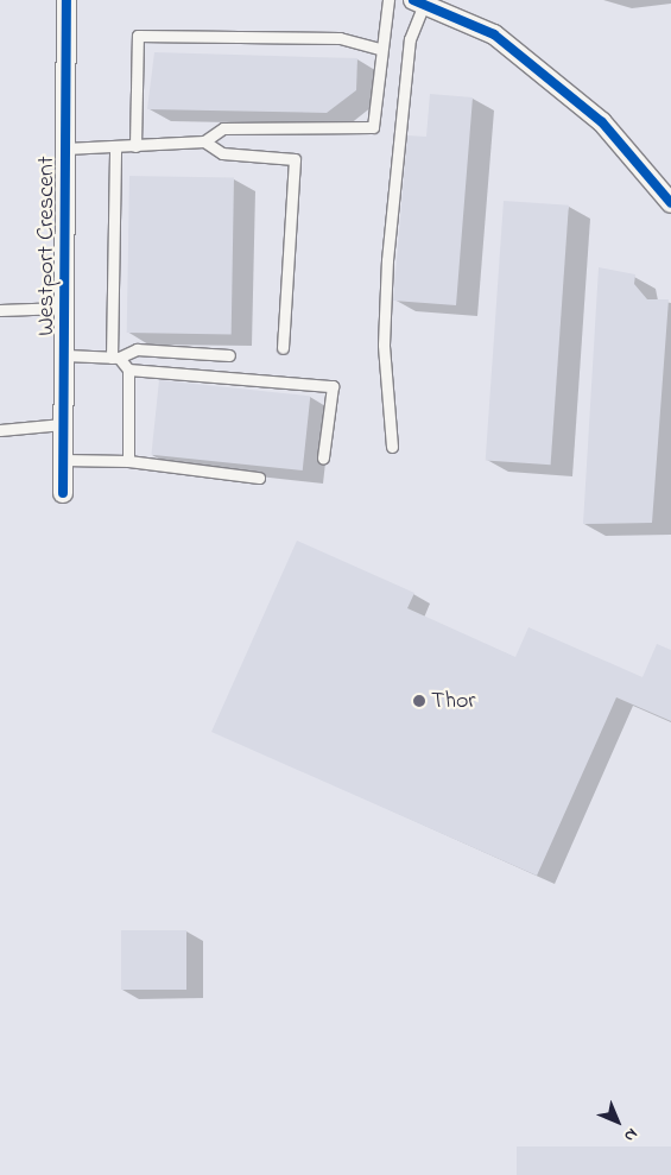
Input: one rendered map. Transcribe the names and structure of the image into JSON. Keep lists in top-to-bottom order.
{
  "streets": {
    "street": ["Westport Crescent"]
  },
  "places": ["Thor"],
  "north": "bottom right"
}
